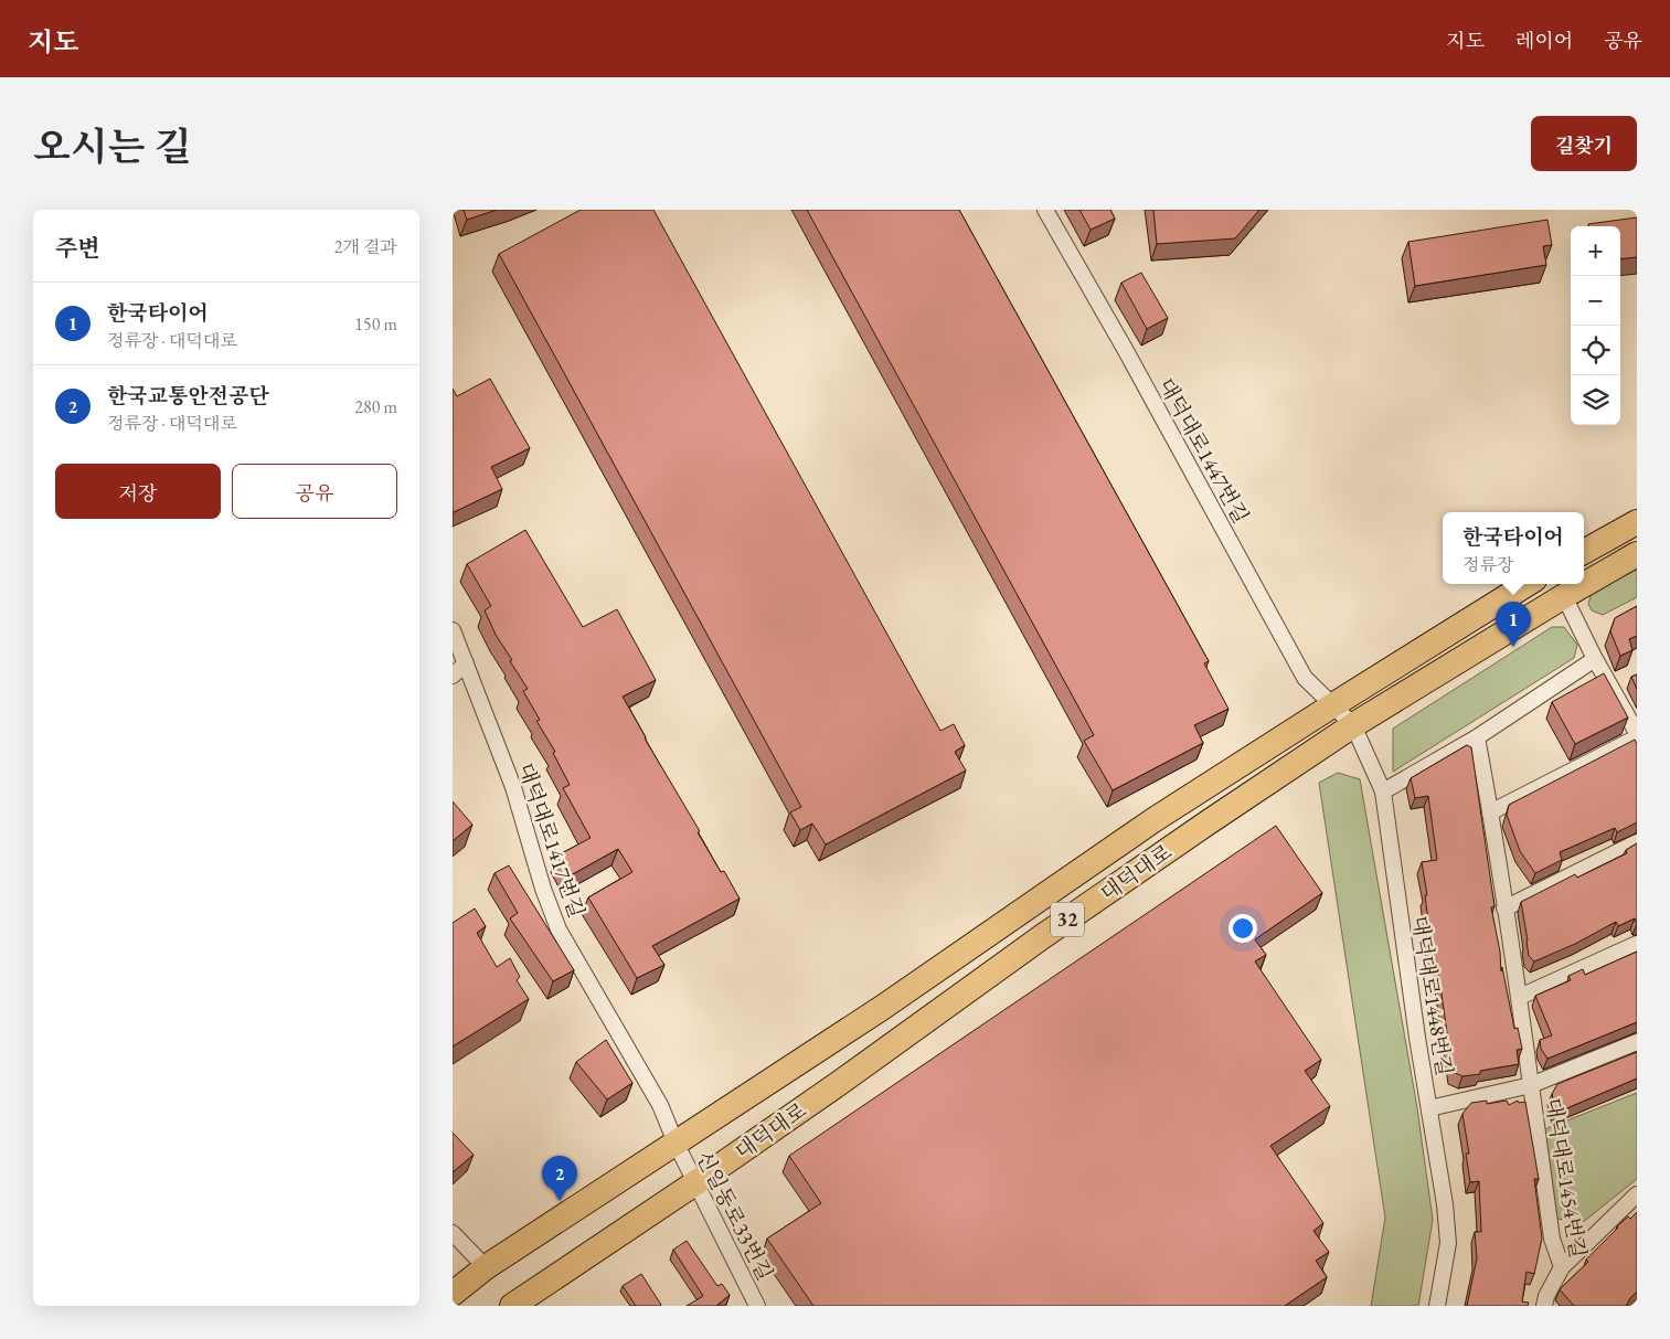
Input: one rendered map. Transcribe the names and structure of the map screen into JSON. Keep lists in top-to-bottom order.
{
  "streets": {
    "main road": ["대덕대로", "32"],
    "street": [
      "대덕대로1447번길",
      "대덕대로1417번길",
      "대덕대로1448번길",
      "대덕대로1454번길",
      "신일동로33번길"
    ]
  },
  "crossings": [
    ["대덕대로1447번길", "대덕대로"],
    ["대덕대로1447번길", "대덕대로1448번길"],
    ["대덕대로1417번길", "대덕대로"],
    ["대덕대로1417번길", "신일동로33번길"],
    ["대덕대로", "대덕대로1448번길"],
    ["대덕대로", "신일동로33번길"],
    ["대덕대로1448번길", "대덕대로1454번길"]
  ],
  "page": {
    "header": "지도",
    "nav": ["지도", "레이어", "공유"],
    "title": "오시는 길",
    "buttons": [
      "길찾기",
      ["저장", "공유"]
    ],
    "heading": ["주변", "2개 결과"],
    "map_buttons": ["+", "−"],
    "list": [
      {
        "mark": "1",
        "name": "한국타이어",
        "note": "정류장 · 대덕대로",
        "value": "150 m"
      },
      {
        "mark": "2",
        "name": "한국교통안전공단",
        "note": "정류장 · 대덕대로",
        "value": "280 m"
      }
    ],
    "popup": ["한국타이어", "정류장"],
    "pins": ["1", "2"]
  }
}
